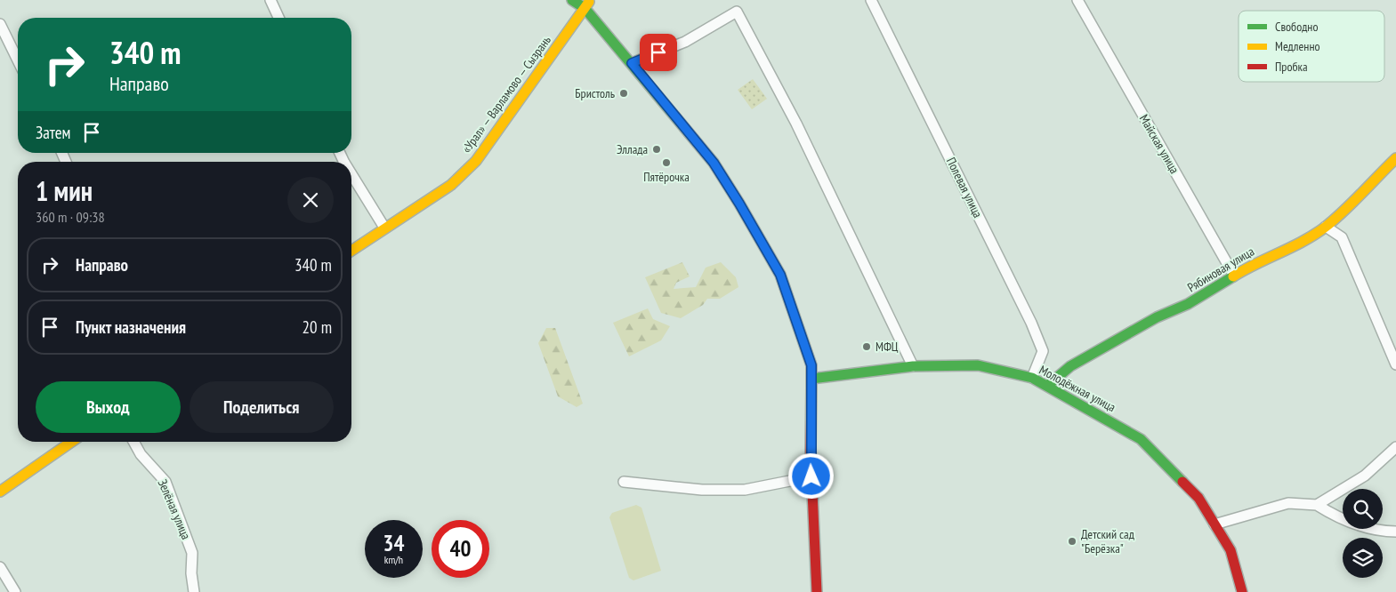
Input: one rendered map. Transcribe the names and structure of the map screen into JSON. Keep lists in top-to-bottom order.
{
  "streets": {
    "street": [
      "«Урал» — Варламово — Сызрань",
      "Майская улица",
      "Полевая улица",
      "Рябиновая улица",
      "Молодёжная улица",
      "Зелёная улица"
    ]
  },
  "crossings": [
    ["Майская улица", "Рябиновая улица"],
    ["Полевая улица", "Молодёжная улица"],
    ["Рябиновая улица", "Молодёжная улица"]
  ],
  "places": [
    "Бристоль",
    "Эллада",
    "Пятёрочка",
    "МФЦ",
    "Детский сад \"Берёзка\""
  ],
  "legend": ["Свободно", "Медленно", "Пробка"],
  "page": {
    "turn": ["340 m", "Направо"],
    "then": "Затем",
    "heading": ["1 мин", "360 m · 09:38"],
    "list": [
      {
        "name": "Направо",
        "value": "340 m"
      },
      {
        "name": "Пункт назначения",
        "value": "20 m"
      }
    ],
    "buttons": ["Выход", "Поделиться"],
    "speed": "34 km/h",
    "limit": "40"
  }
}
